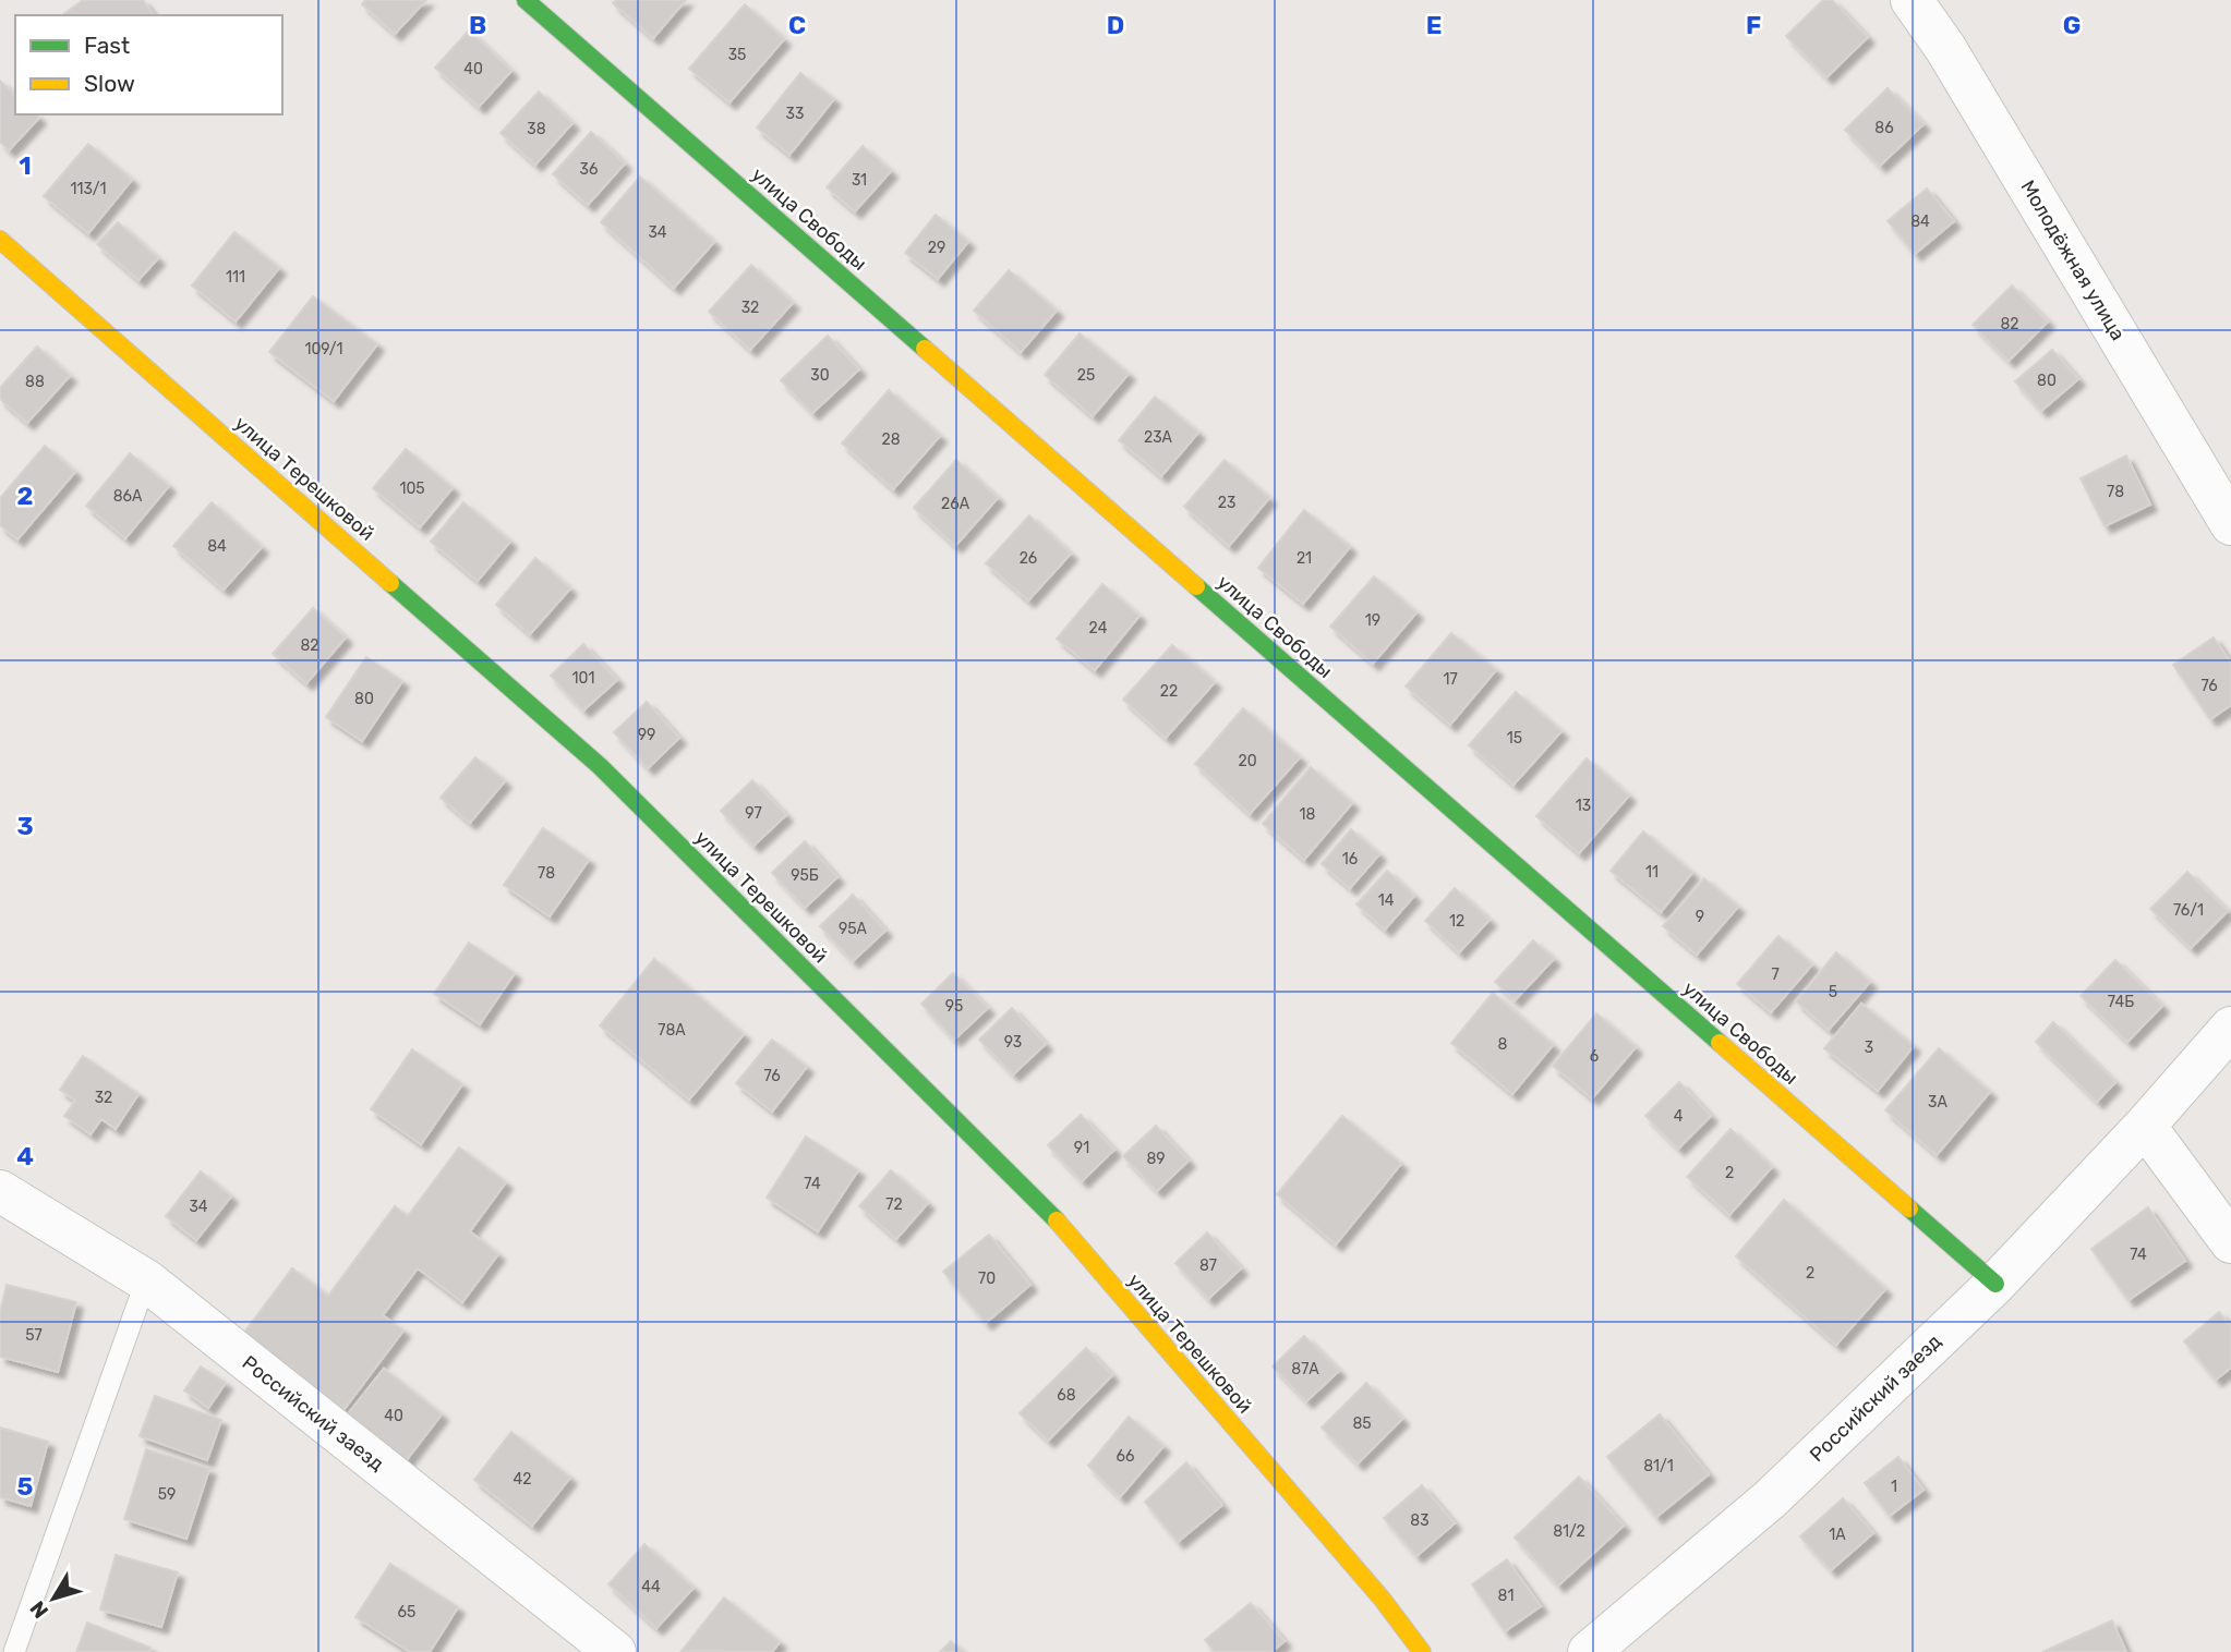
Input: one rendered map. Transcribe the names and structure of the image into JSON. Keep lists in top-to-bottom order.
{
  "streets": {
    "street": [
      "улица Свободы",
      "Молодёжная улица",
      "улица Терешковой",
      "Российский заезд"
    ]
  },
  "crossings": [
    ["улица Свободы", "Российский заезд"]
  ],
  "house_numbers": [
    "35",
    "40",
    "33",
    "86",
    "38",
    "36",
    "31",
    "113/1",
    "84",
    "34",
    "29",
    "111",
    "32",
    "82",
    "109/1",
    "30",
    "25",
    "80",
    "88",
    "23А",
    "28",
    "105",
    "78",
    "86А",
    "23",
    "26А",
    "84",
    "26",
    "21",
    "19",
    "24",
    "82",
    "101",
    "17",
    "76",
    "22",
    "80",
    "99",
    "15",
    "20",
    "13",
    "97",
    "18",
    "16",
    "11",
    "78",
    "95Б",
    "14",
    "76/1",
    "9",
    "12",
    "95А",
    "7",
    "5",
    "74Б",
    "95",
    "78А",
    "93",
    "8",
    "3",
    "6",
    "76",
    "32",
    "3А",
    "4",
    "91",
    "89",
    "2",
    "74",
    "72",
    "34",
    "74",
    "87",
    "2",
    "70",
    "57",
    "87А",
    "68",
    "40",
    "85",
    "66",
    "81/1",
    "42",
    "1",
    "59",
    "83",
    "81/2",
    "1А",
    "44",
    "81",
    "65"
  ],
  "legend": ["Fast", "Slow"],
  "north": "bottom left",
  "grid": {
    "columns": [
      "B",
      "C",
      "D",
      "E",
      "F",
      "G"
    ],
    "rows": [
      "1",
      "2",
      "3",
      "4",
      "5"
    ]
  }
}
